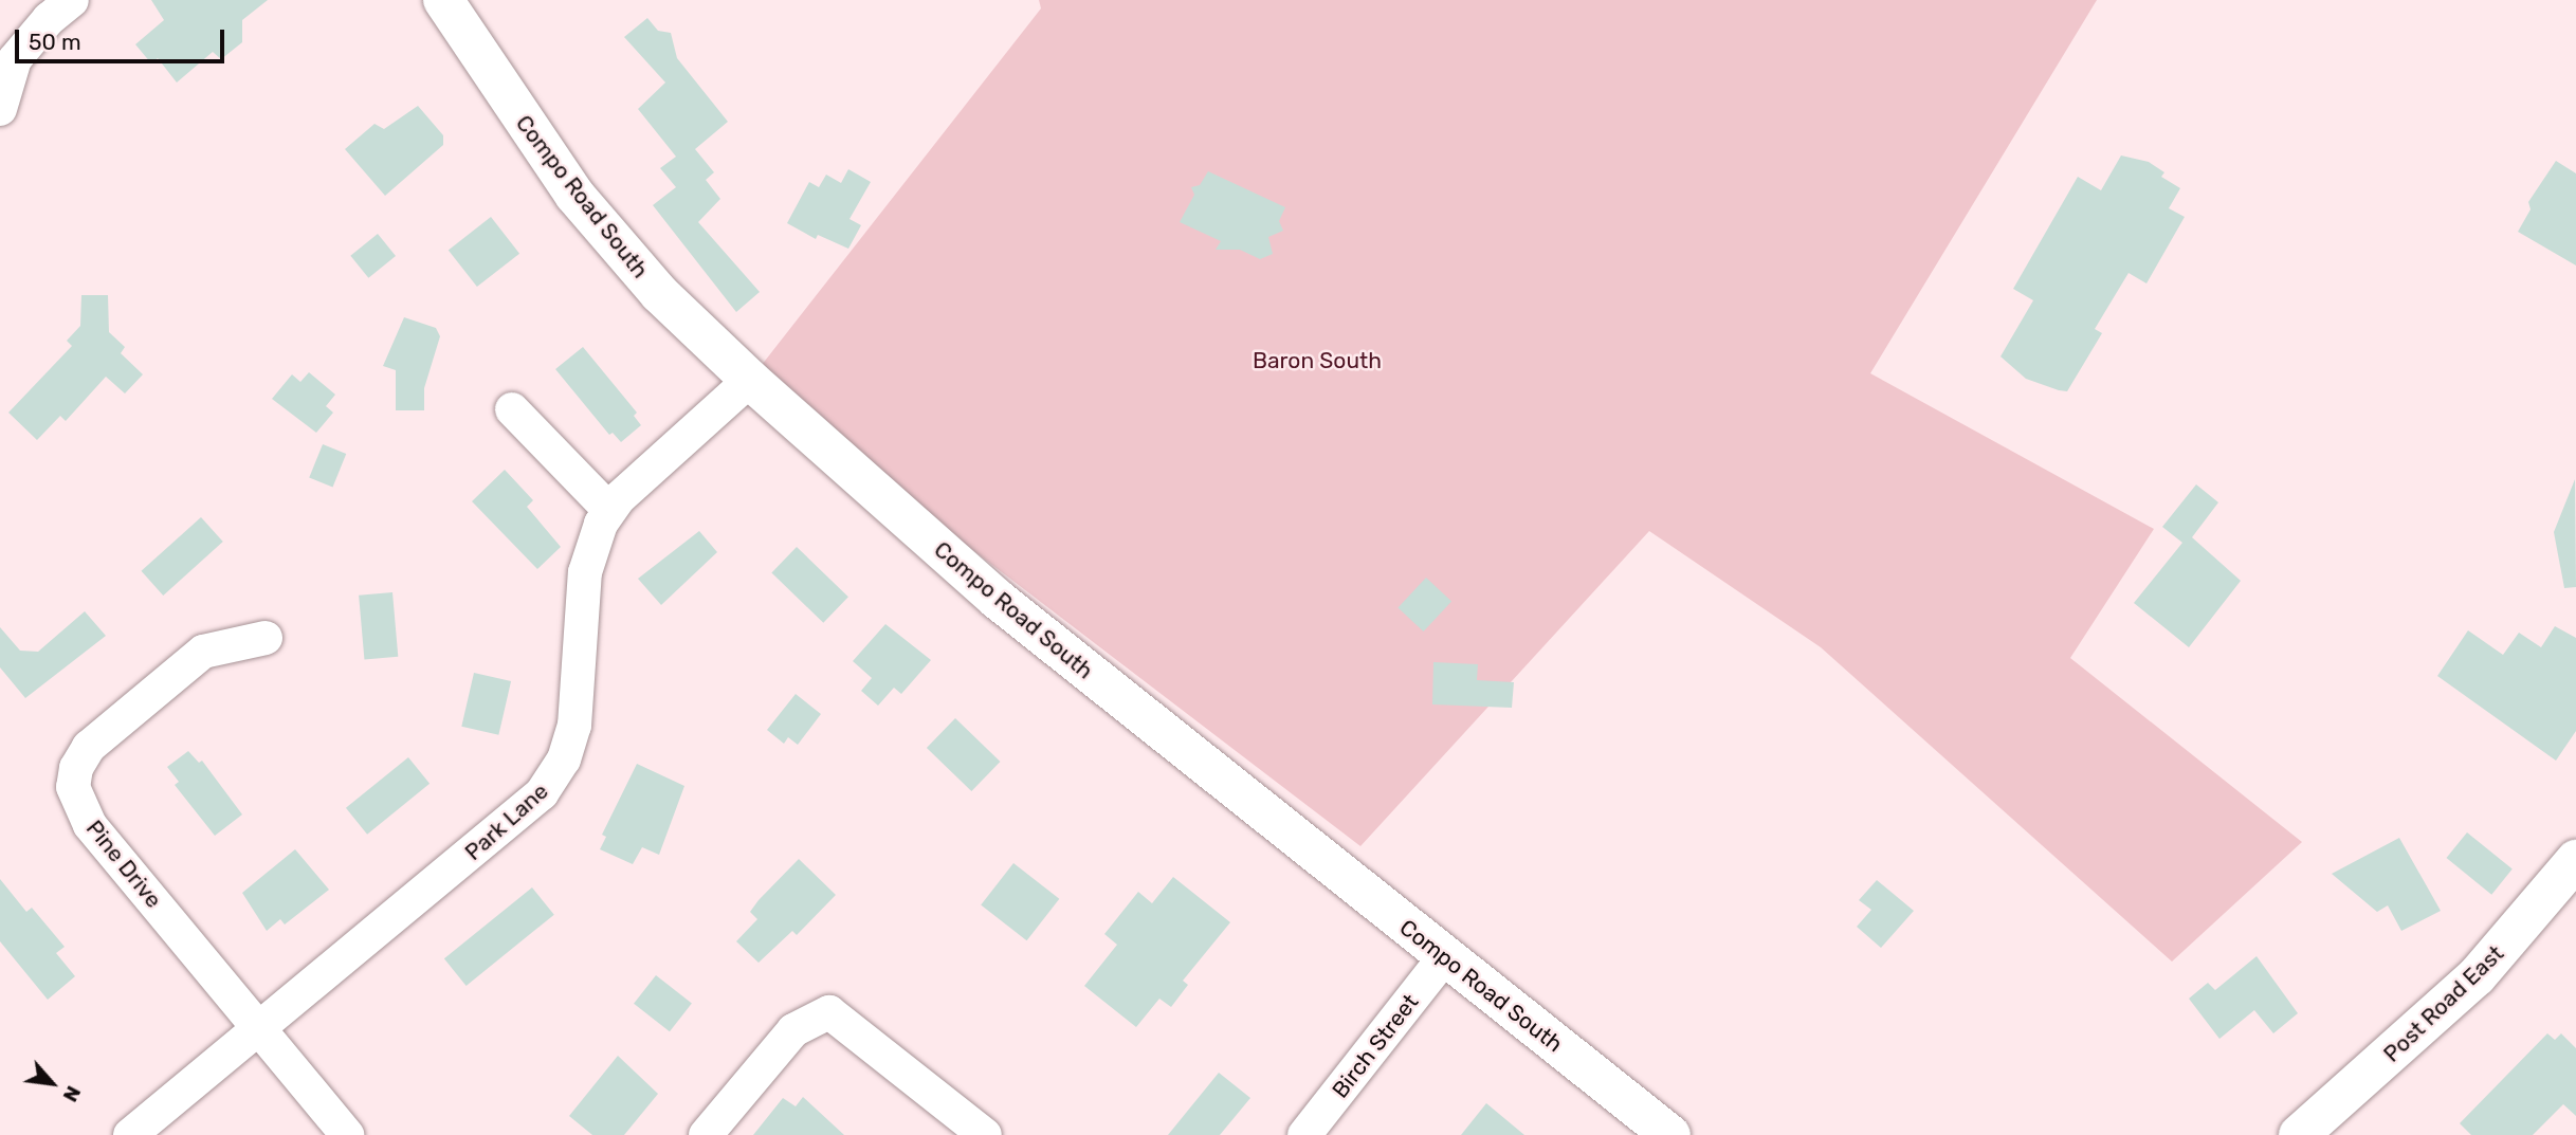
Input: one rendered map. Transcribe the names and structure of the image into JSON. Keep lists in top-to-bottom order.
{
  "streets": {
    "main road": ["Compo Road South", "Post Road East"],
    "street": ["Park Lane", "Pine Drive", "Birch Street"]
  },
  "crossings": [
    ["Compo Road South", "Park Lane"],
    ["Compo Road South", "Birch Street"],
    ["Park Lane", "Pine Drive"]
  ],
  "parks": ["Baron South"],
  "scale_bar": "50 m",
  "north": "bottom right"
}
